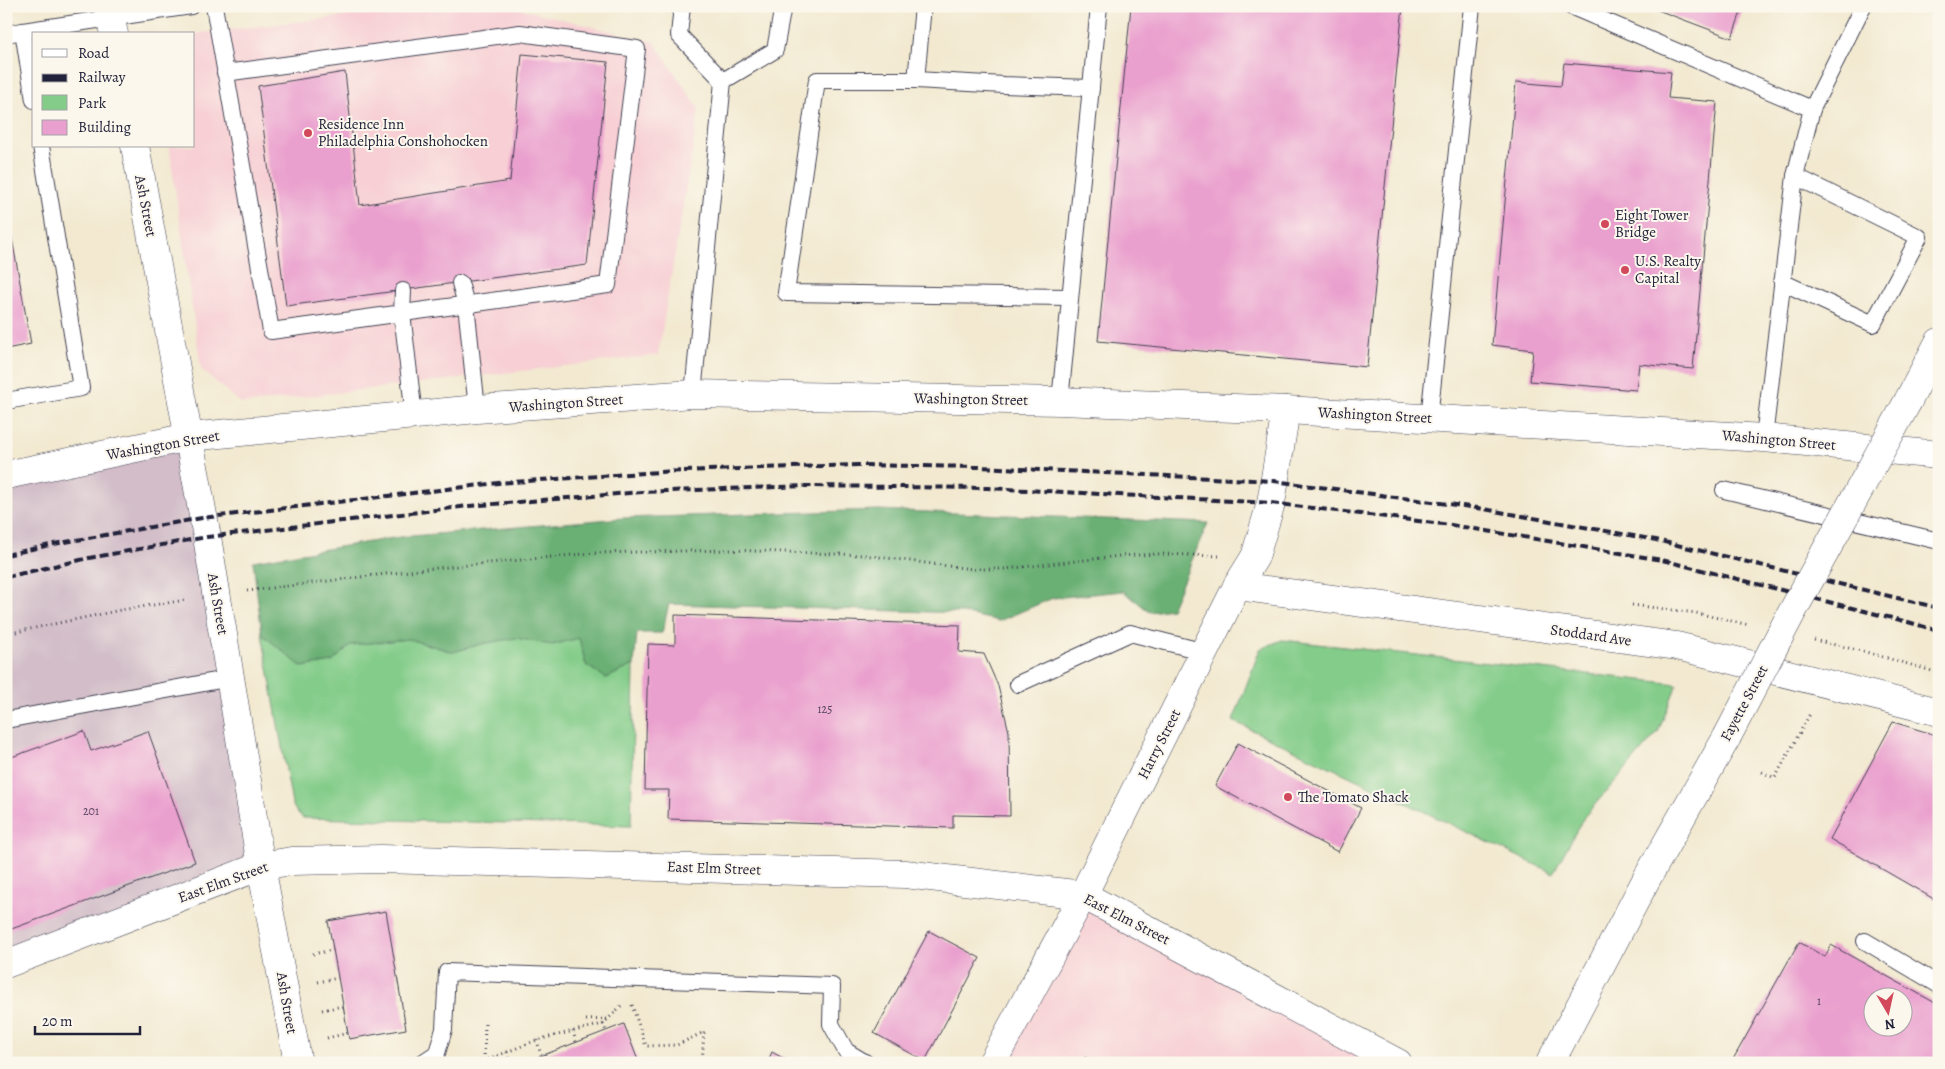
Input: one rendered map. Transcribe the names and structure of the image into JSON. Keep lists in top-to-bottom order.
{
  "streets": {
    "street": [
      "Ash Street",
      "Washington Street",
      "Stoddard Ave",
      "Fayette Street",
      "Harry Street",
      "East Elm Street"
    ]
  },
  "crossings": [
    ["Ash Street", "Washington Street"],
    ["Ash Street", "East Elm Street"],
    ["Washington Street", "Harry Street"],
    ["Stoddard Ave", "Harry Street"],
    ["Harry Street", "East Elm Street"]
  ],
  "places": [
    "Residence Inn Philadelphia Conshohocken",
    "Eight Tower Bridge",
    "U.S. Realty Capital",
    "The Tomato Shack"
  ],
  "house_numbers": ["125", "201", "1"],
  "legend": [
    "Road",
    "Railway",
    "Park",
    "Building"
  ],
  "scale_bar": "20 m",
  "north": "bottom"
}
